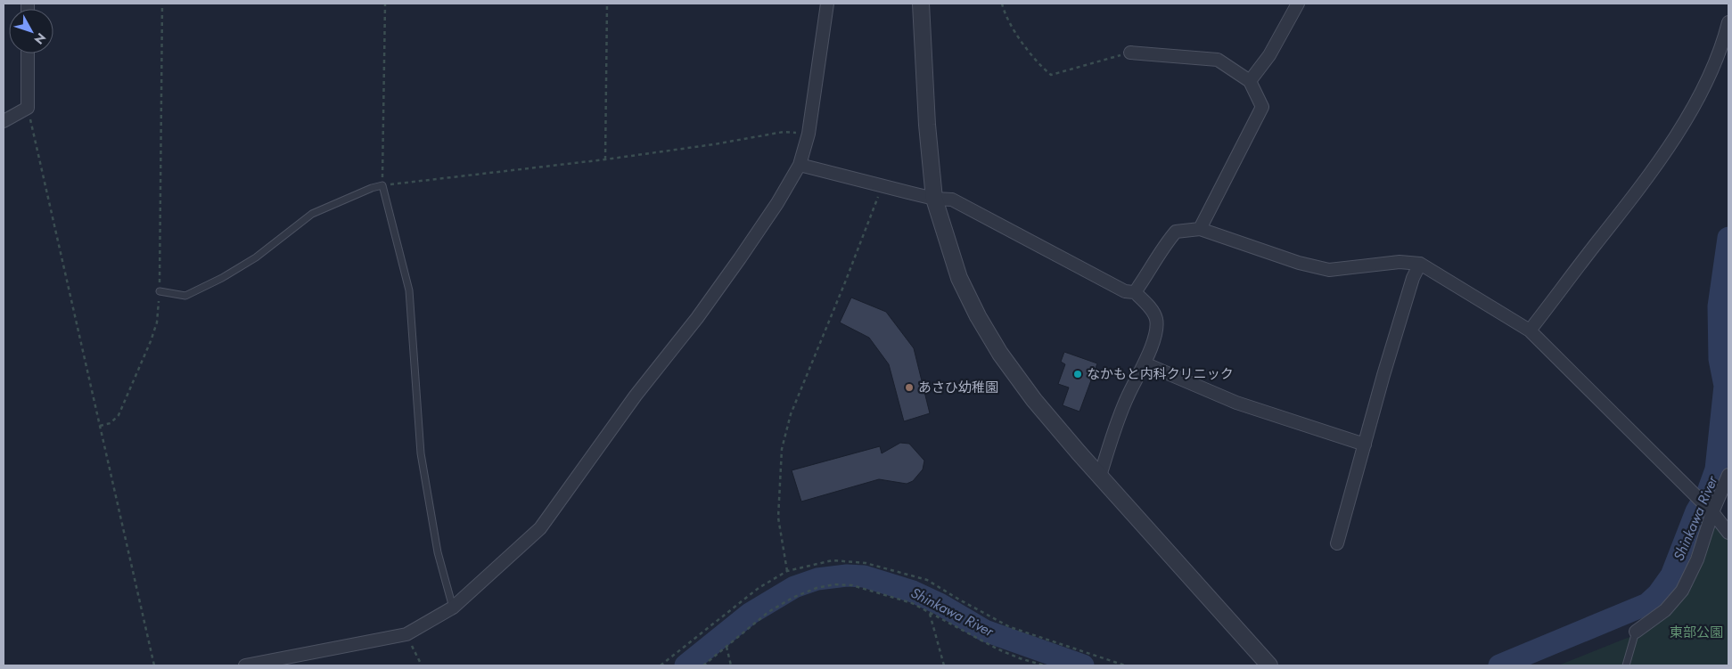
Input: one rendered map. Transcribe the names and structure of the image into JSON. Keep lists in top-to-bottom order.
{
  "water": ["Shinkawa River"],
  "parks": ["東部公園"],
  "places": ["なかもと内科クリニック", "あさひ幼稚園"],
  "north": "bottom right"
}
